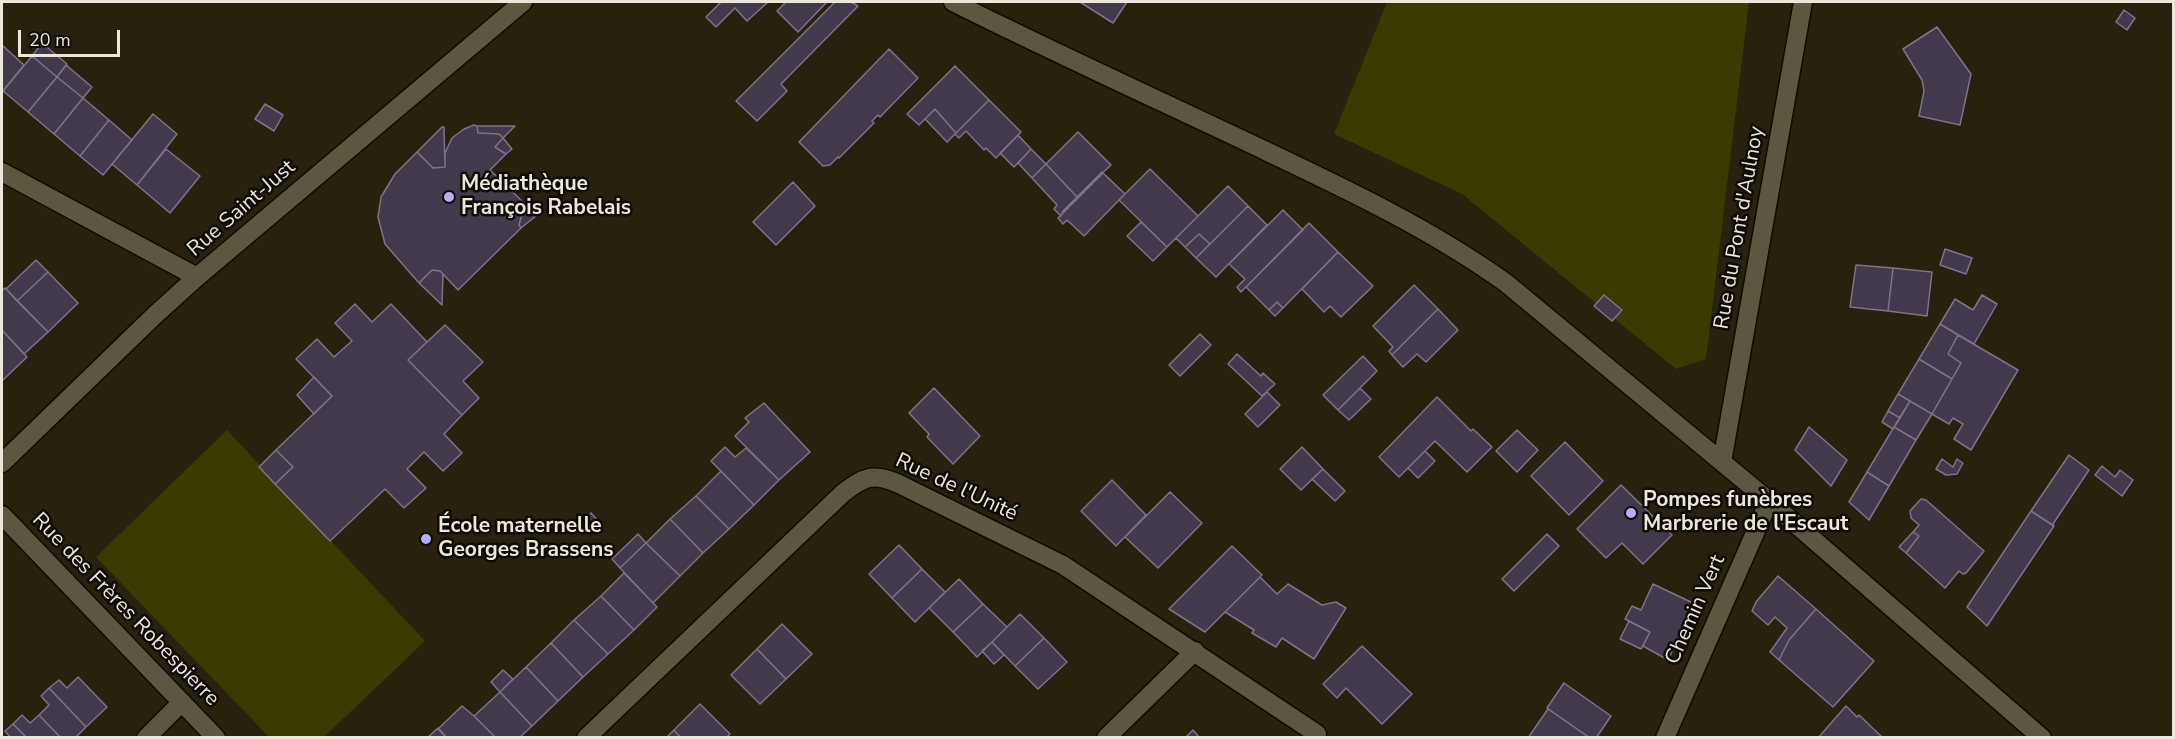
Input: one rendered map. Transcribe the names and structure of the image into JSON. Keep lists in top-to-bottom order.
{
  "streets": {
    "street": [
      "Rue Saint-Just",
      "Rue du Pont d'Aulnoy",
      "Rue de l'Unité",
      "Rue des Frères Robespierre",
      "Chemin Vert"
    ]
  },
  "places": ["Médiathèque François Rabelais", "Pompes funèbres Marbrerie de l'Escaut", "École maternelle Georges Brassens"],
  "scale_bar": "20 m"
}
